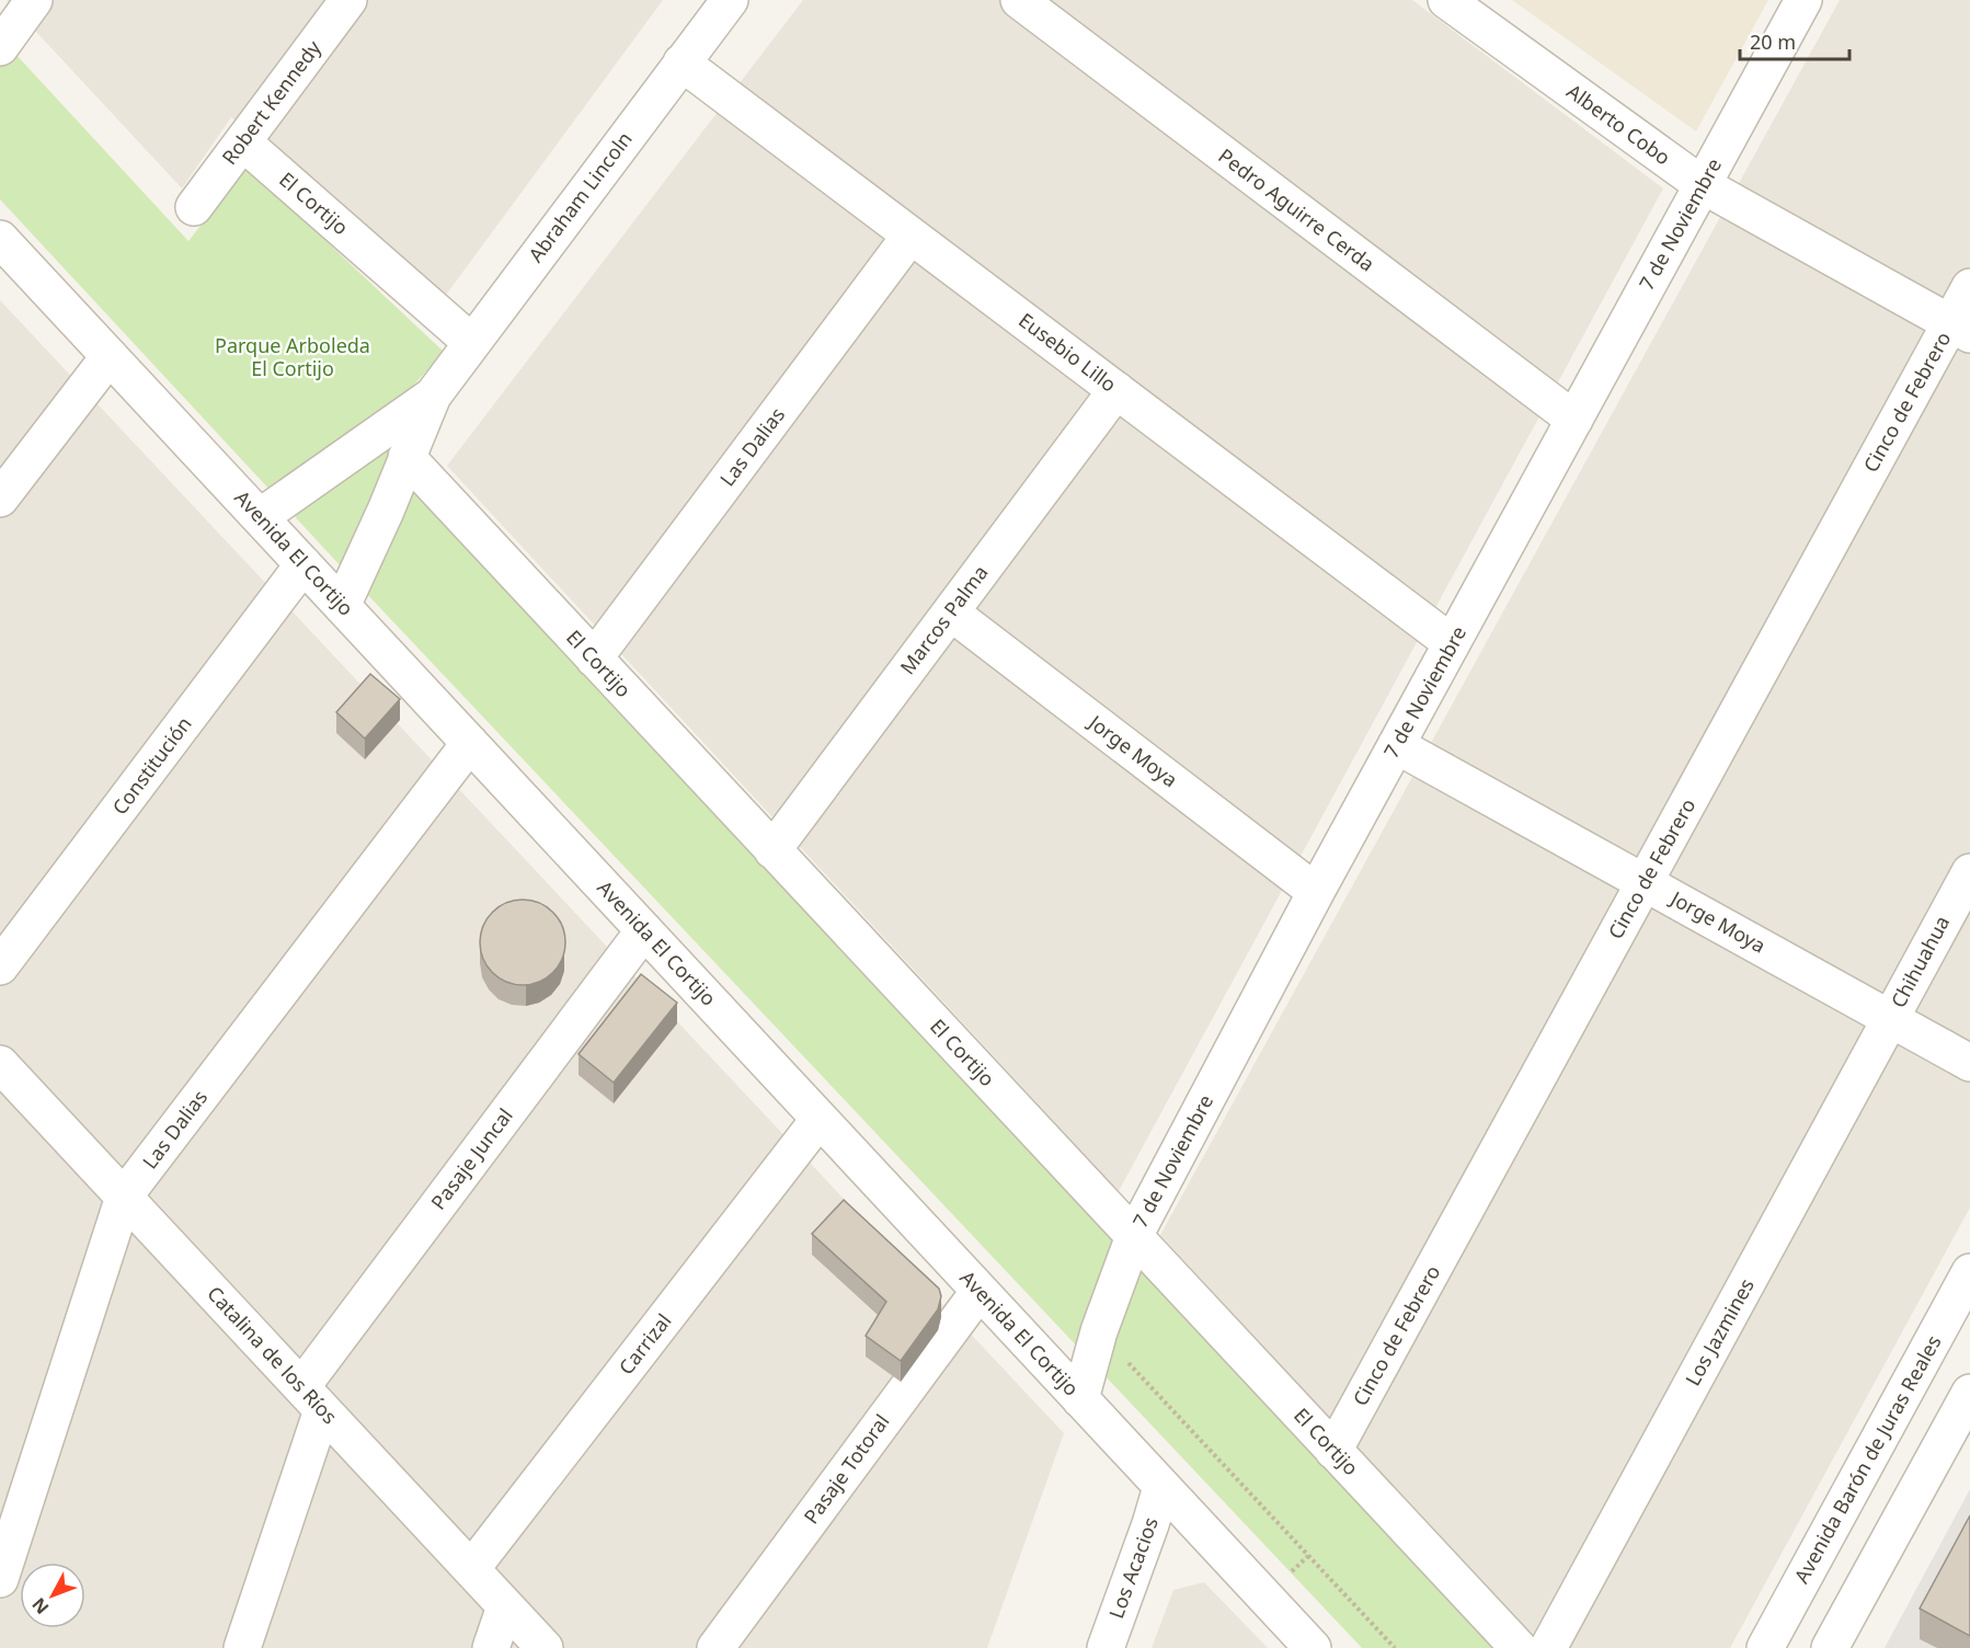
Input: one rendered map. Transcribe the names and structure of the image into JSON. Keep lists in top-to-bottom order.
{
  "streets": {
    "street": [
      "Robert Kennedy",
      "Alberto Cobo",
      "Abraham Lincoln",
      "El Cortijo",
      "Pedro Aguirre Cerda",
      "7 de Noviembre",
      "Eusebio Lillo",
      "Cinco de Febrero",
      "Las Dalias",
      "Avenida El Cortijo",
      "Marcos Palma",
      "Jorge Moya",
      "Constitución",
      "Chihuahua",
      "Pasaje Juncal",
      "Los Jazmines",
      "Carrizal",
      "Catalina de los Ríos",
      "Avenida Barón de Juras Reales",
      "Pasaje Totoral",
      "Los Acacios"
    ]
  },
  "crossings": [
    ["Robert Kennedy", "El Cortijo"],
    ["Alberto Cobo", "7 de Noviembre"],
    ["Alberto Cobo", "Cinco de Febrero"],
    ["Abraham Lincoln", "El Cortijo"],
    ["Abraham Lincoln", "Eusebio Lillo"],
    ["Abraham Lincoln", "Avenida El Cortijo"],
    ["El Cortijo", "7 de Noviembre"],
    ["El Cortijo", "Cinco de Febrero"],
    ["El Cortijo", "Las Dalias"],
    ["El Cortijo", "Marcos Palma"],
    ["Pedro Aguirre Cerda", "7 de Noviembre"],
    ["7 de Noviembre", "Eusebio Lillo"],
    ["7 de Noviembre", "Avenida El Cortijo"],
    ["7 de Noviembre", "Jorge Moya"],
    ["Eusebio Lillo", "Las Dalias"],
    ["Eusebio Lillo", "Marcos Palma"],
    ["Cinco de Febrero", "Jorge Moya"],
    ["Las Dalias", "Avenida El Cortijo"],
    ["Las Dalias", "Catalina de los Ríos"],
    ["Avenida El Cortijo", "Constitución"],
    ["Avenida El Cortijo", "Pasaje Juncal"],
    ["Avenida El Cortijo", "Carrizal"],
    ["Avenida El Cortijo", "Pasaje Totoral"],
    ["Avenida El Cortijo", "Los Acacios"],
    ["Marcos Palma", "Jorge Moya"],
    ["Jorge Moya", "Chihuahua"],
    ["Jorge Moya", "Los Jazmines"],
    ["Chihuahua", "Los Jazmines"],
    ["Pasaje Juncal", "Catalina de los Ríos"],
    ["Carrizal", "Catalina de los Ríos"]
  ],
  "parks": ["Parque Arboleda El Cortijo"],
  "scale_bar": "20 m",
  "north": "bottom left"
}
